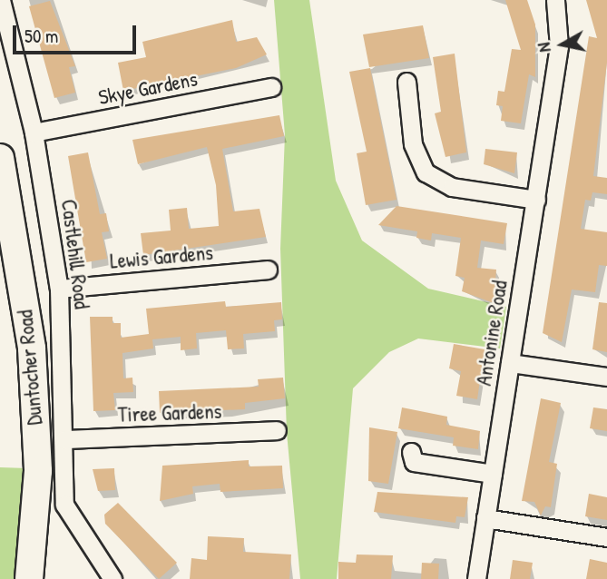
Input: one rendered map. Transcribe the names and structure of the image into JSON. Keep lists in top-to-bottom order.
{
  "streets": {
    "main road": ["Duntocher Road"],
    "street": [
      "Skye Gardens",
      "Castlehill Road",
      "Lewis Gardens",
      "Antonine Road",
      "Tiree Gardens"
    ]
  },
  "crossings": [
    ["Skye Gardens", "Castlehill Road"],
    ["Castlehill Road", "Lewis Gardens"],
    ["Castlehill Road", "Tiree Gardens"]
  ],
  "scale_bar": "50 m",
  "north": "left"
}
